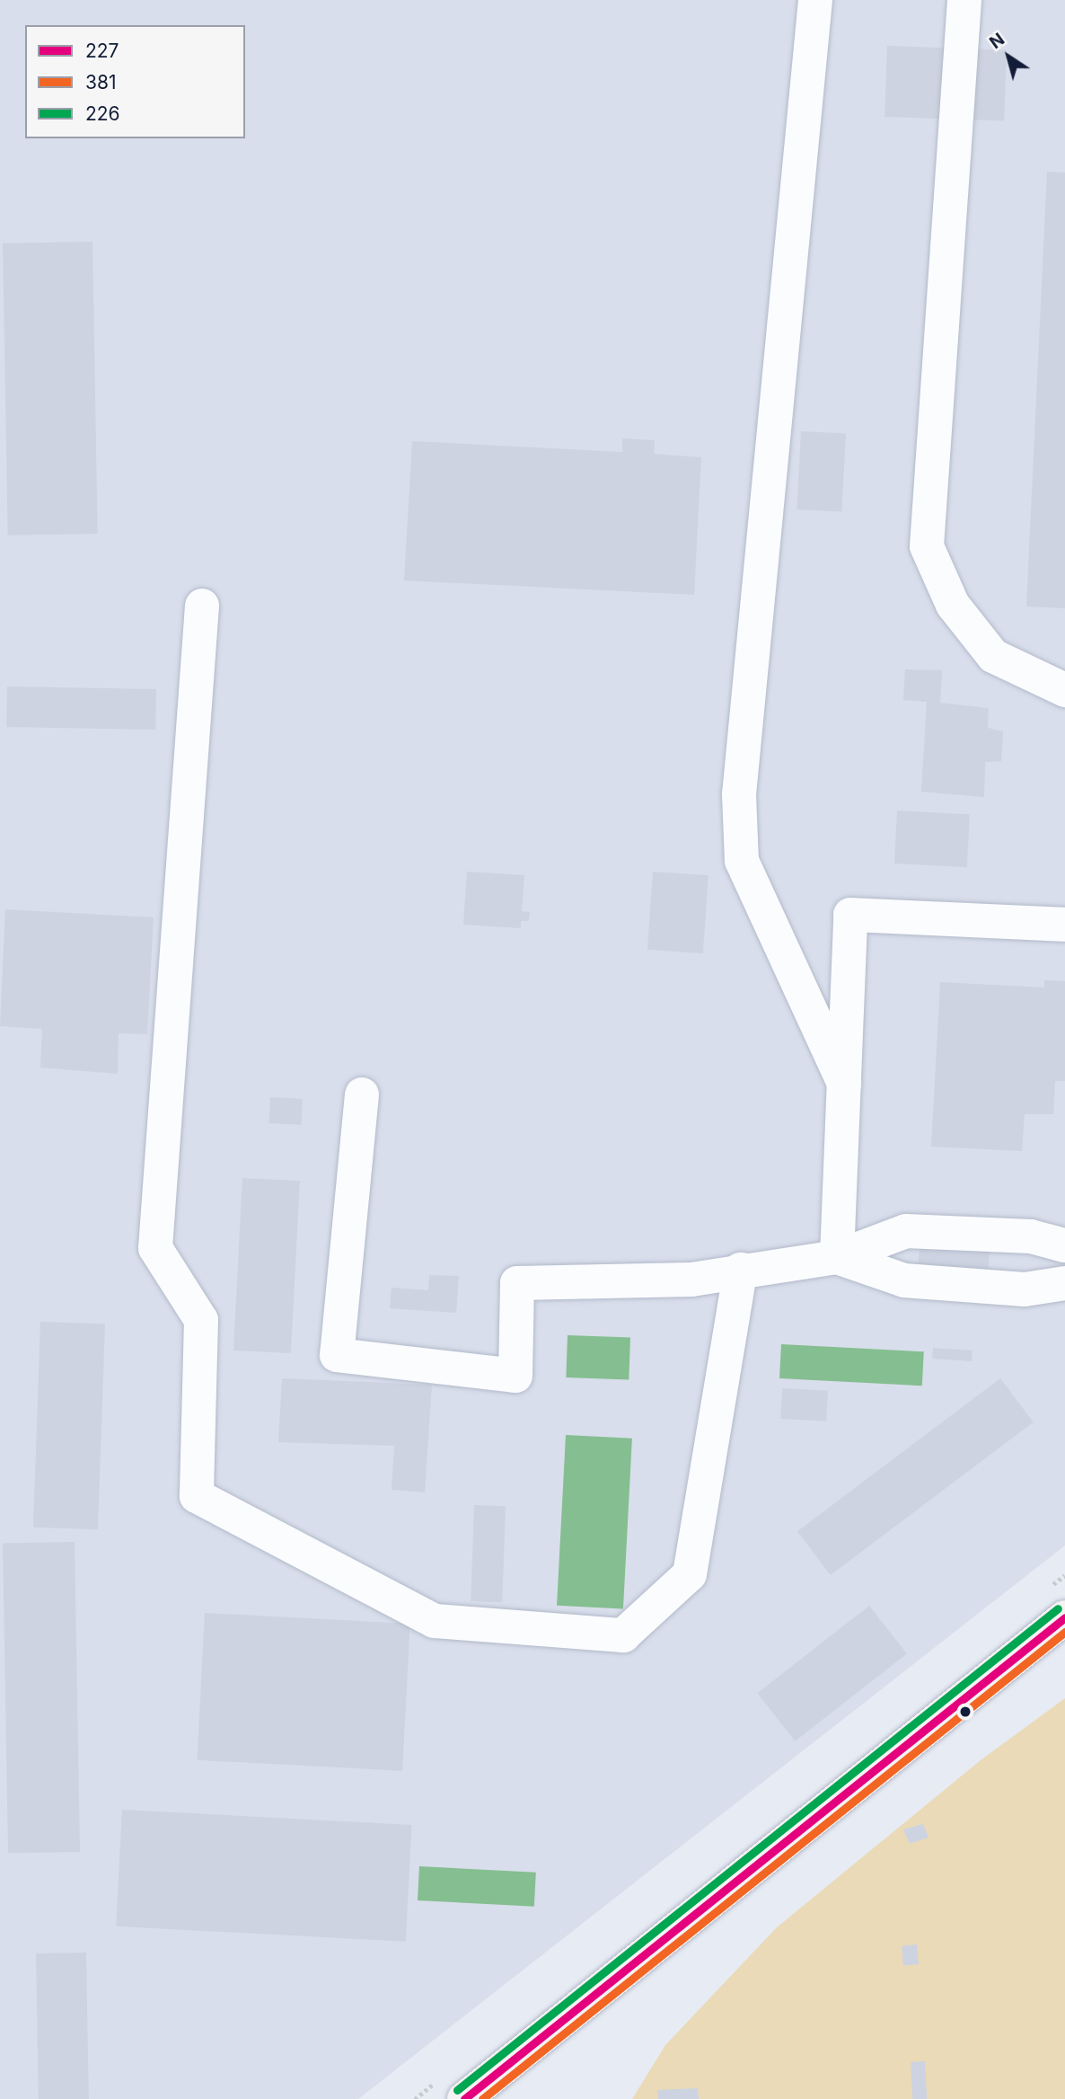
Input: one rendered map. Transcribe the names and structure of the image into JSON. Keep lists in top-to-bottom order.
{
  "lines": ["transit line 226", "transit line 227", "transit line 381"],
  "legend": ["227", "381", "226"],
  "north": "top left"
}
